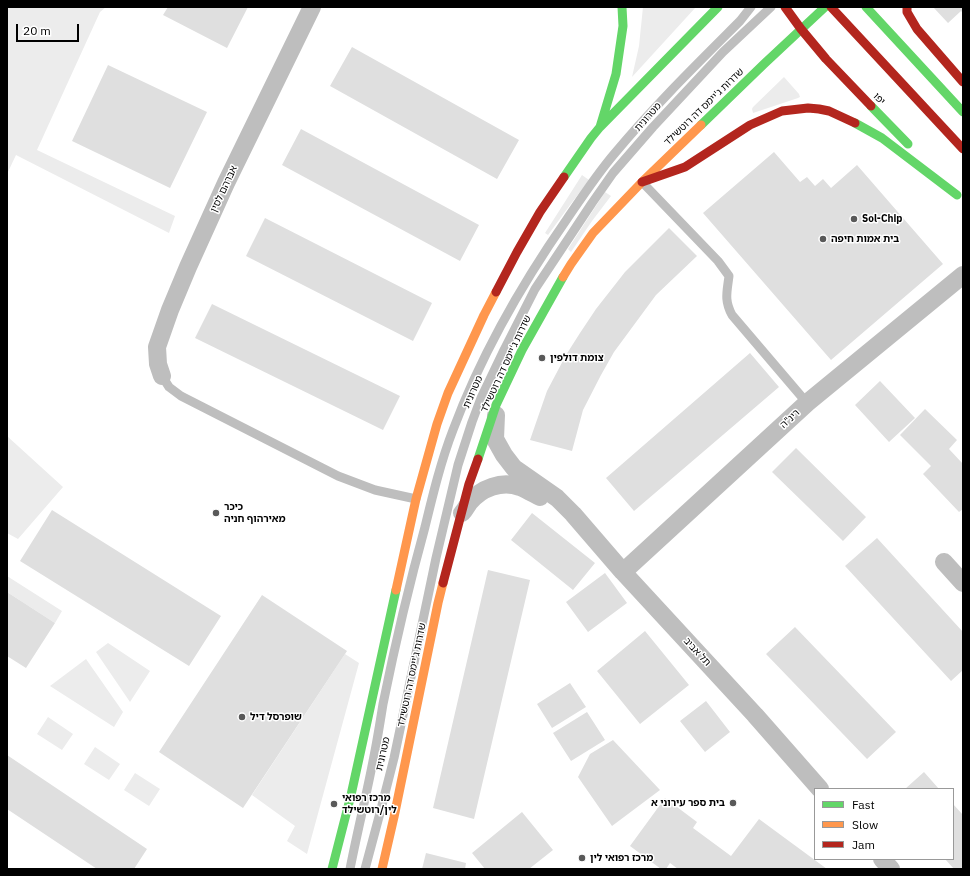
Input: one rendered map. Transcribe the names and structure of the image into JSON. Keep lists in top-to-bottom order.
{
  "streets": {
    "main road": ["יפו", "שדרות ג'יימס דה רוטשילד"],
    "street": ["אברהם לסין", "רינ\"ה", "תל אביב"],
    "lane": ["מטרונית"]
  },
  "crossings": [
    ["יפו", "שדרות ג'יימס דה רוטשילד"],
    ["שדרות ג'יימס דה רוטשילד", "תל אביב"],
    ["רינ\"ה", "תל אביב"]
  ],
  "places": [
    "Sol-Chip",
    "בית אמות חיפה",
    "צומת דולפין",
    "כיכר מאירהוף חניה",
    "שופרסל דיל",
    "בית ספר עירוני א",
    "מרכז רפואי לין/רוטשילד",
    "מרכז רפואי לין"
  ],
  "legend": ["Fast", "Slow", "Jam"],
  "scale_bar": "20 m"
}
